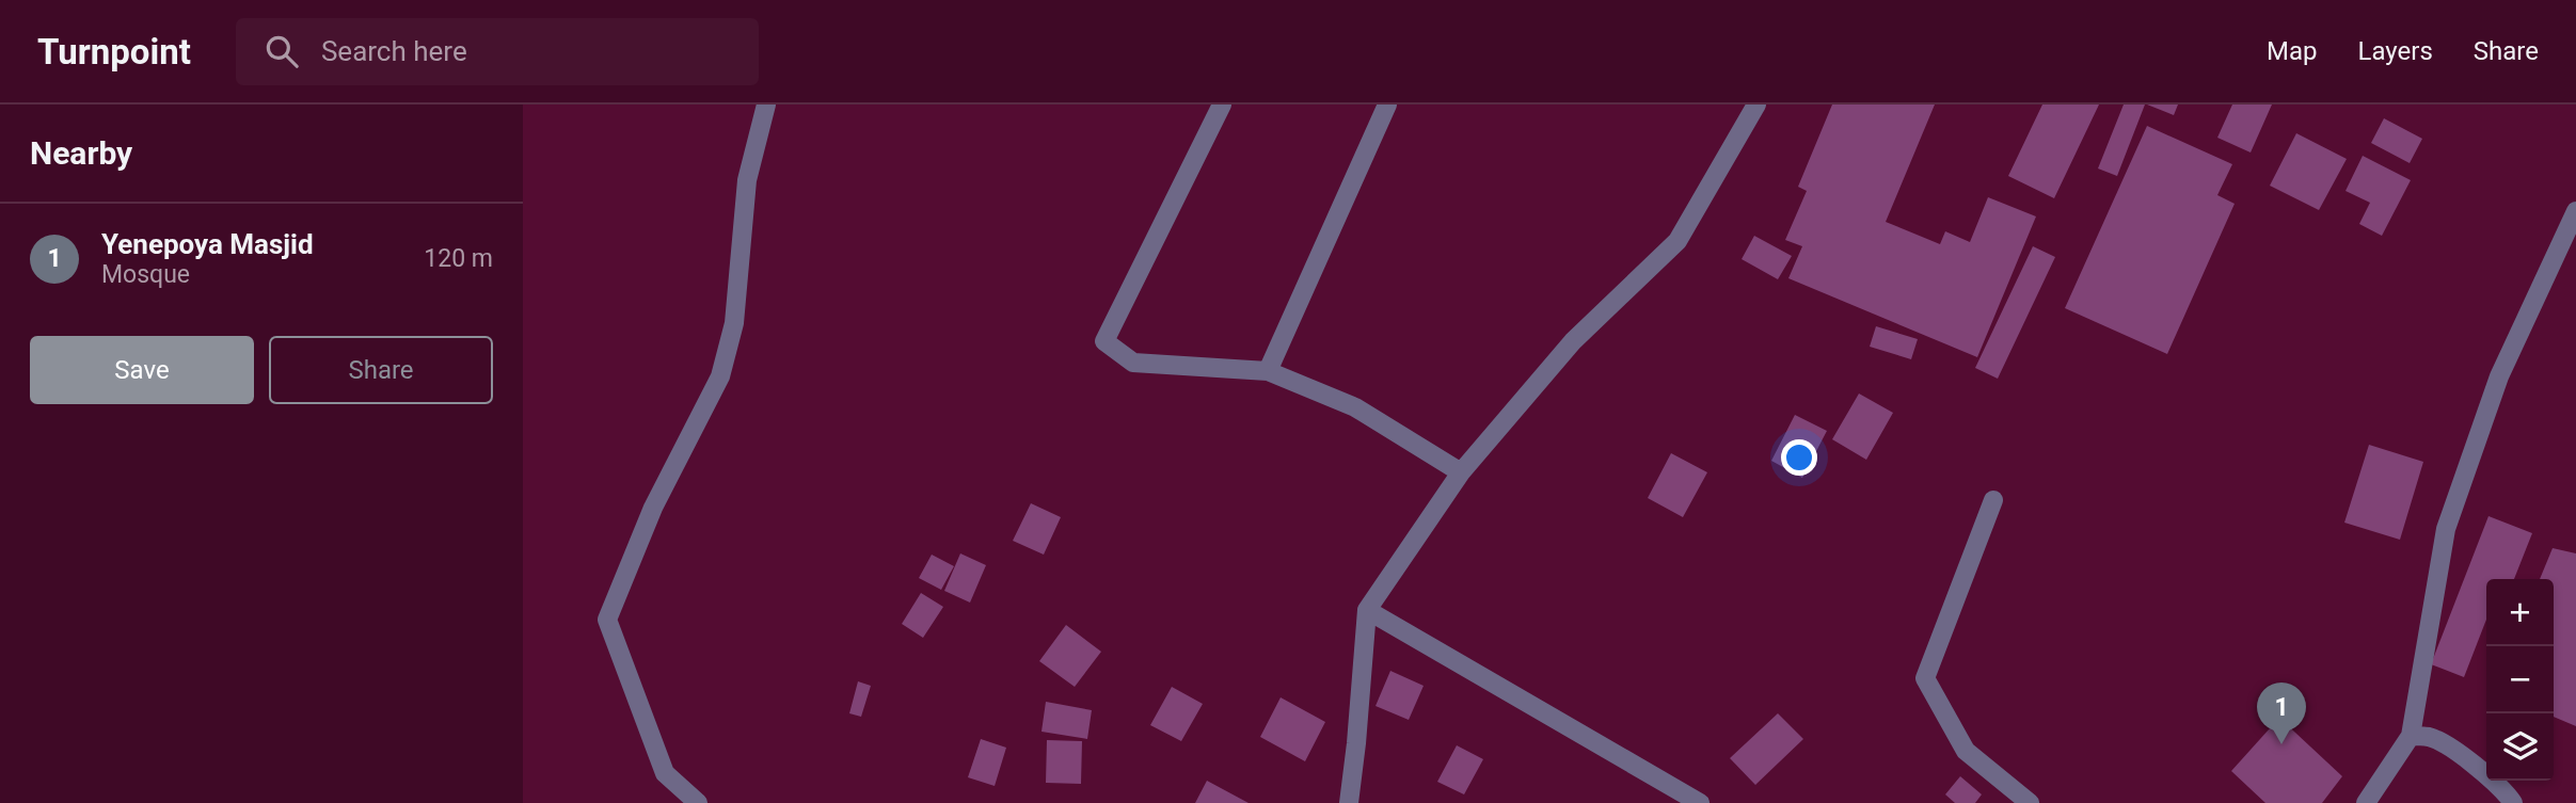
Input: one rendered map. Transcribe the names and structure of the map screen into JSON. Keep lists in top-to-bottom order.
{
  "page": {
    "header": "Turnpoint",
    "search": "Search here",
    "nav": ["Map", "Layers", "Share"],
    "heading": "Nearby",
    "list": [
      {
        "mark": "1",
        "name": "Yenepoya Masjid",
        "note": "Mosque",
        "value": "120 m"
      }
    ],
    "buttons": ["Save", "Share"],
    "map_buttons": ["+", "−"],
    "pins": "1"
  }
}
